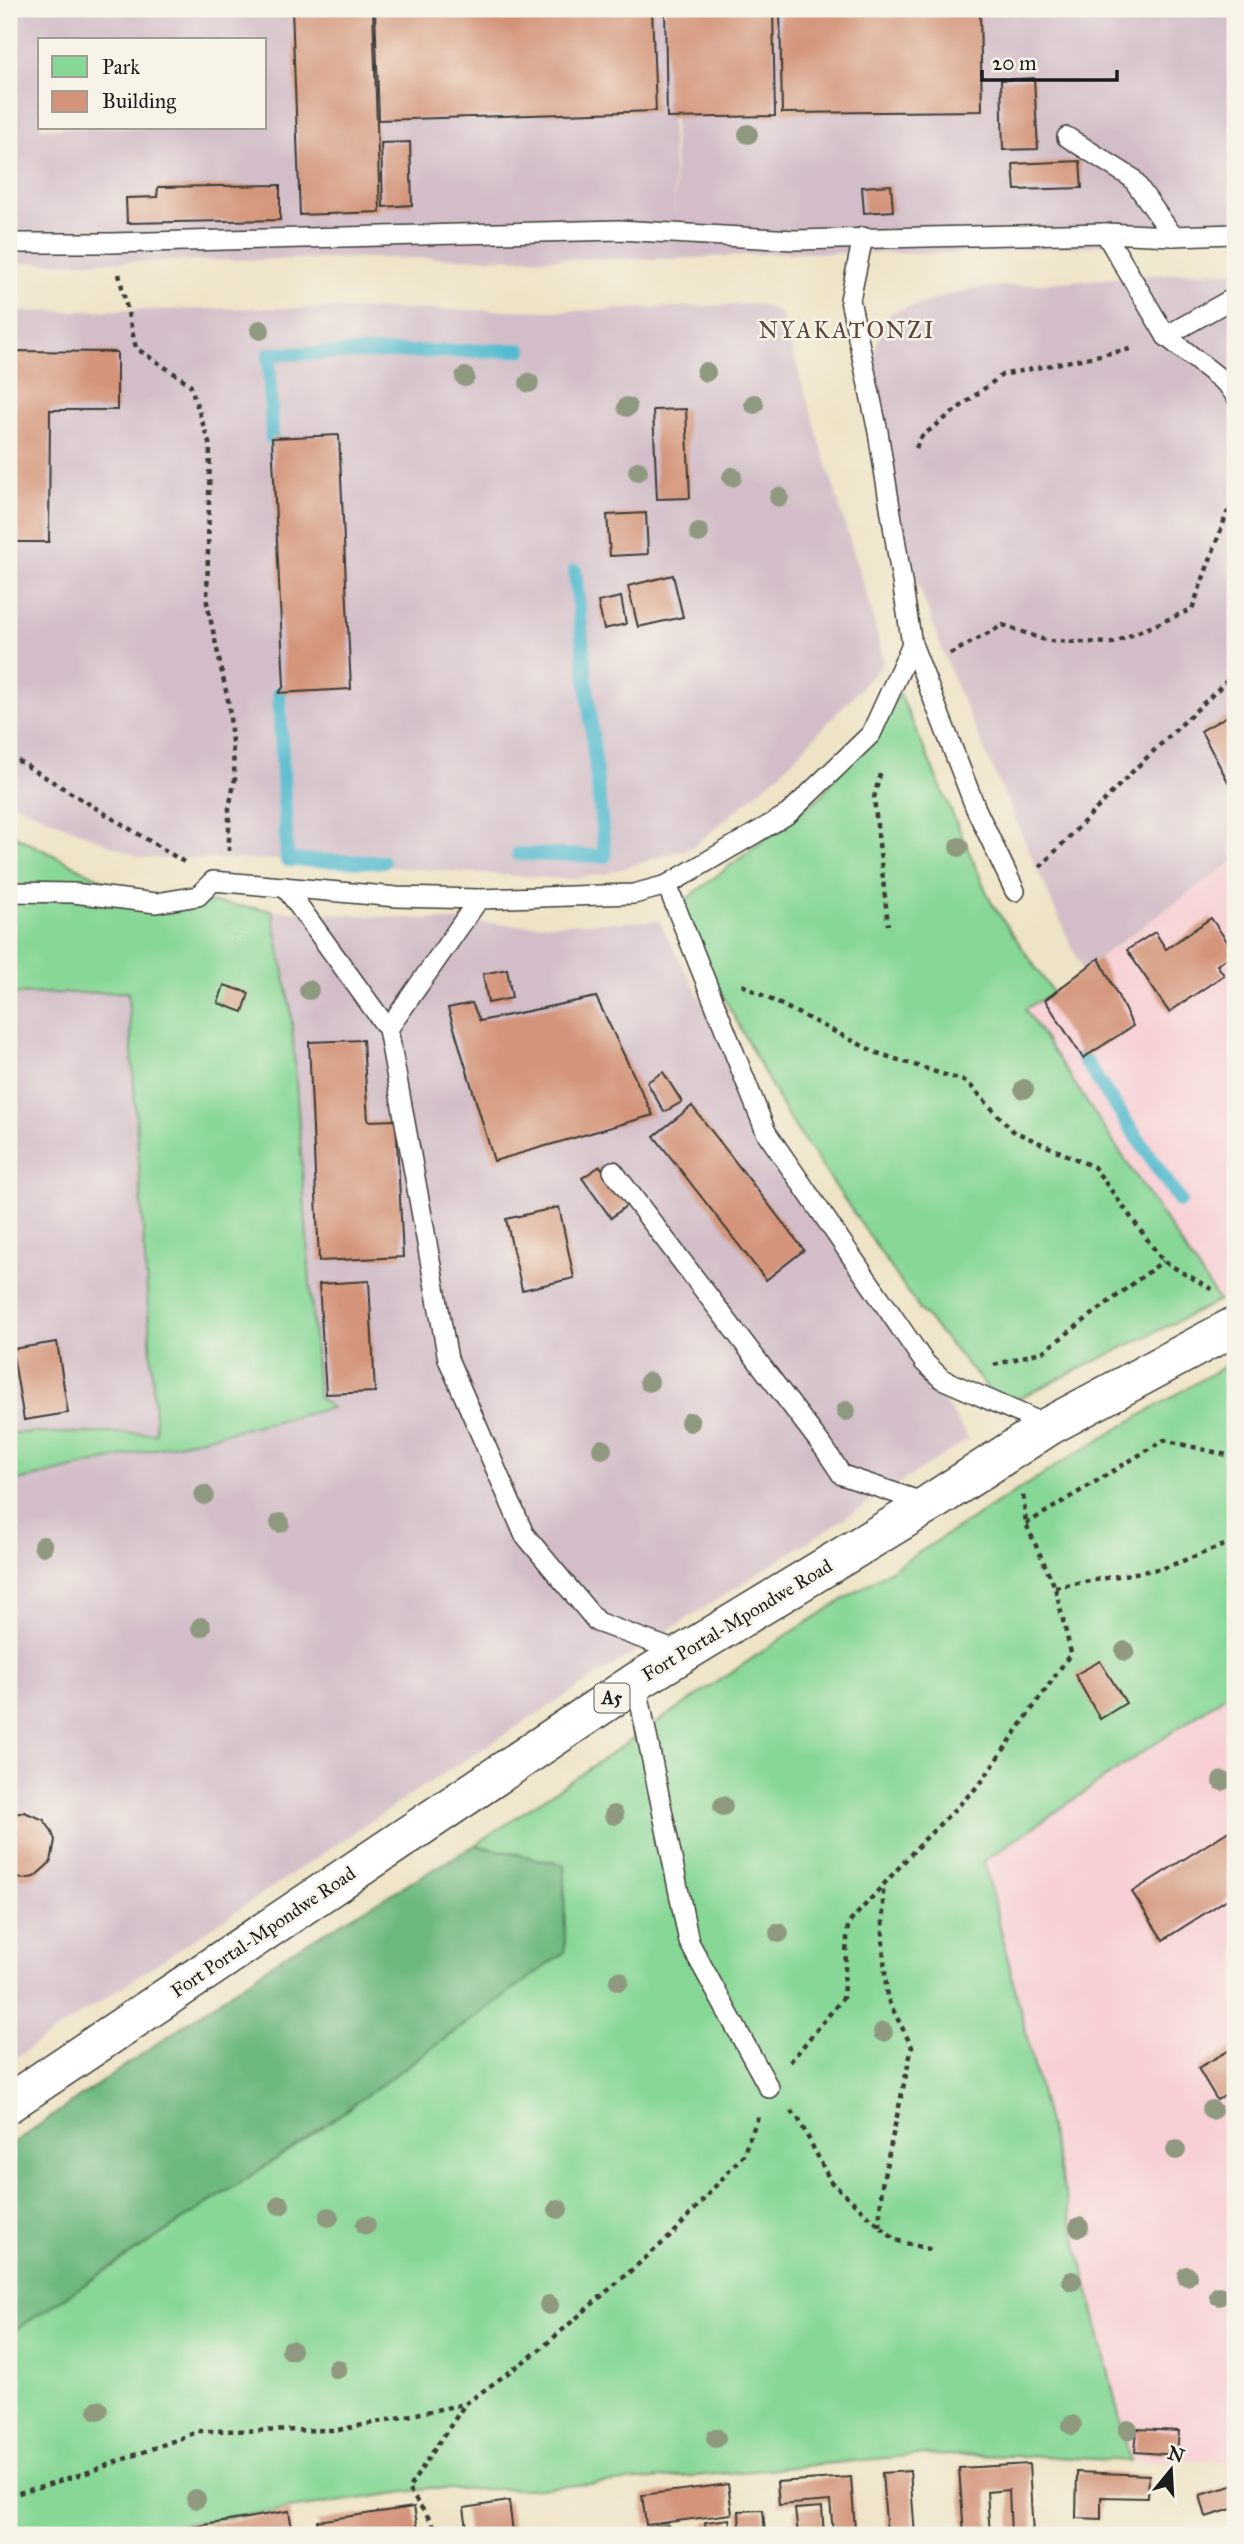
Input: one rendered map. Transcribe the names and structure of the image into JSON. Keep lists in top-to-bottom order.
{
  "streets": {
    "highway": ["Fort Portal-Mpondwe Road", "A5"]
  },
  "districts": ["NYAKATONZI"],
  "legend": ["Park", "Building"],
  "scale_bar": "20 m",
  "north": "top"
}
